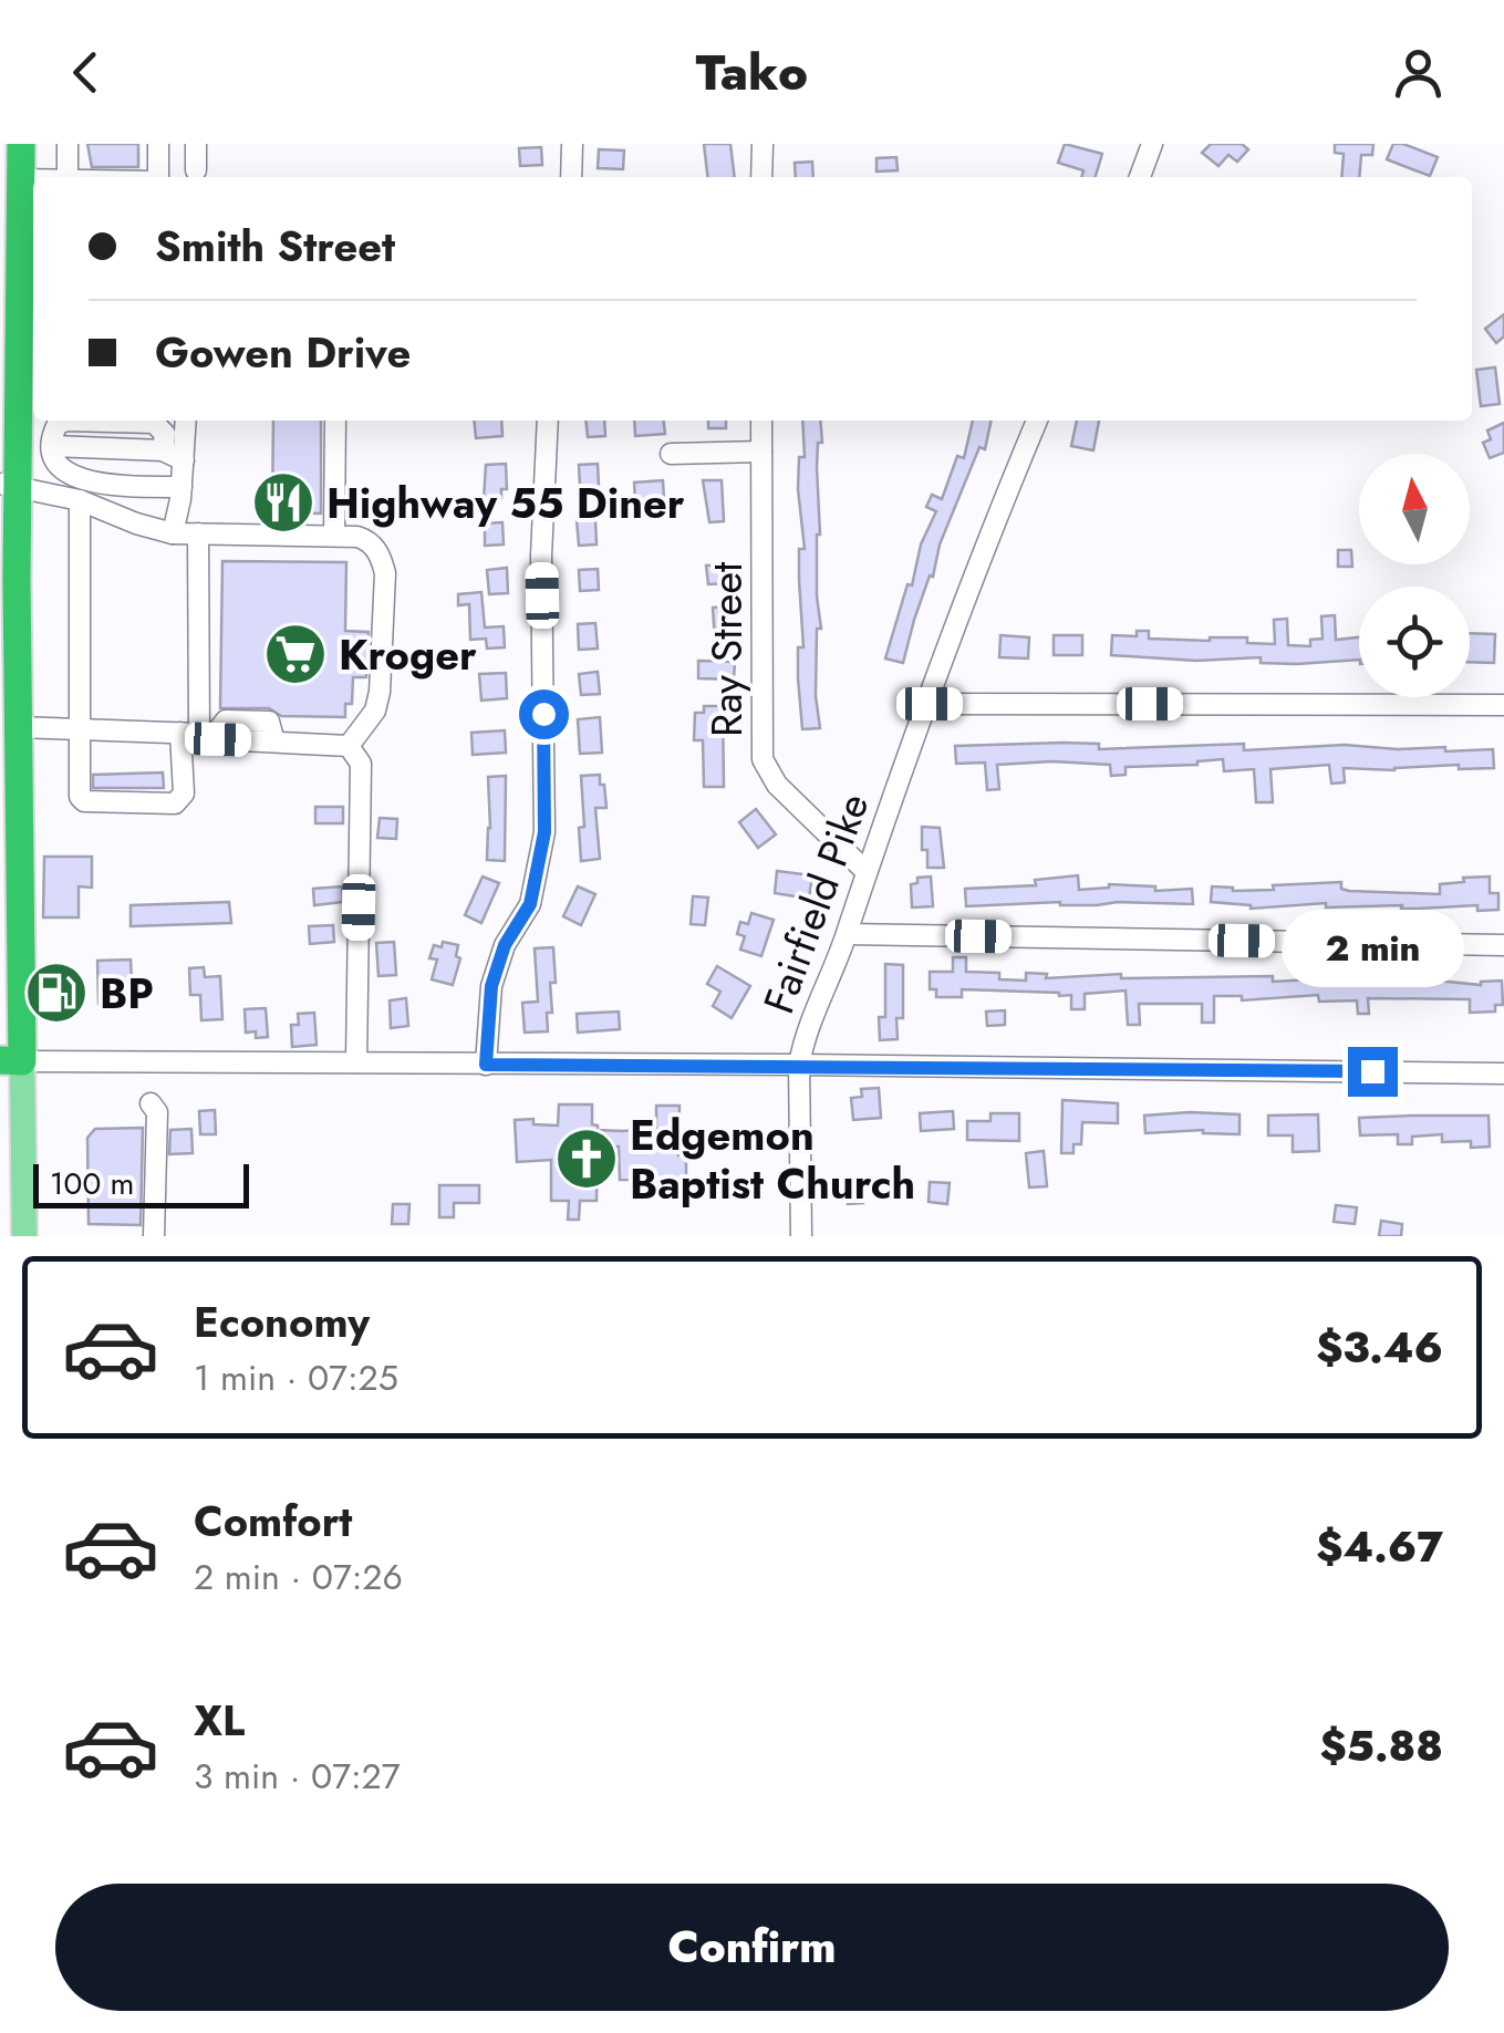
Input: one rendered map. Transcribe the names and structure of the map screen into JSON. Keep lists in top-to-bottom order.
{
  "streets": {
    "street": ["Ray Street", "Fairfield Pike"]
  },
  "crossings": [
    ["Ray Street", "Fairfield Pike"]
  ],
  "places": {
    "restaurant": ["Highway 55 Diner"],
    "supermarket": ["Kroger"],
    "fuel station": ["BP"],
    "church": ["Edgemon Baptist Church"]
  },
  "scale_bar": "100 m",
  "north": "top",
  "page": {
    "header": "Tako",
    "banner": ["Smith Street", "Gowen Drive"],
    "bubble": "2 min",
    "scale": "100 m",
    "list": [
      {
        "name": "Economy",
        "note": "1 min · 07:25",
        "value": "$3.46"
      },
      {
        "name": "Comfort",
        "note": "2 min · 07:26",
        "value": "$4.67"
      },
      {
        "name": "XL",
        "note": "3 min · 07:27",
        "value": "$5.88"
      }
    ],
    "buttons": "Confirm"
  }
}
